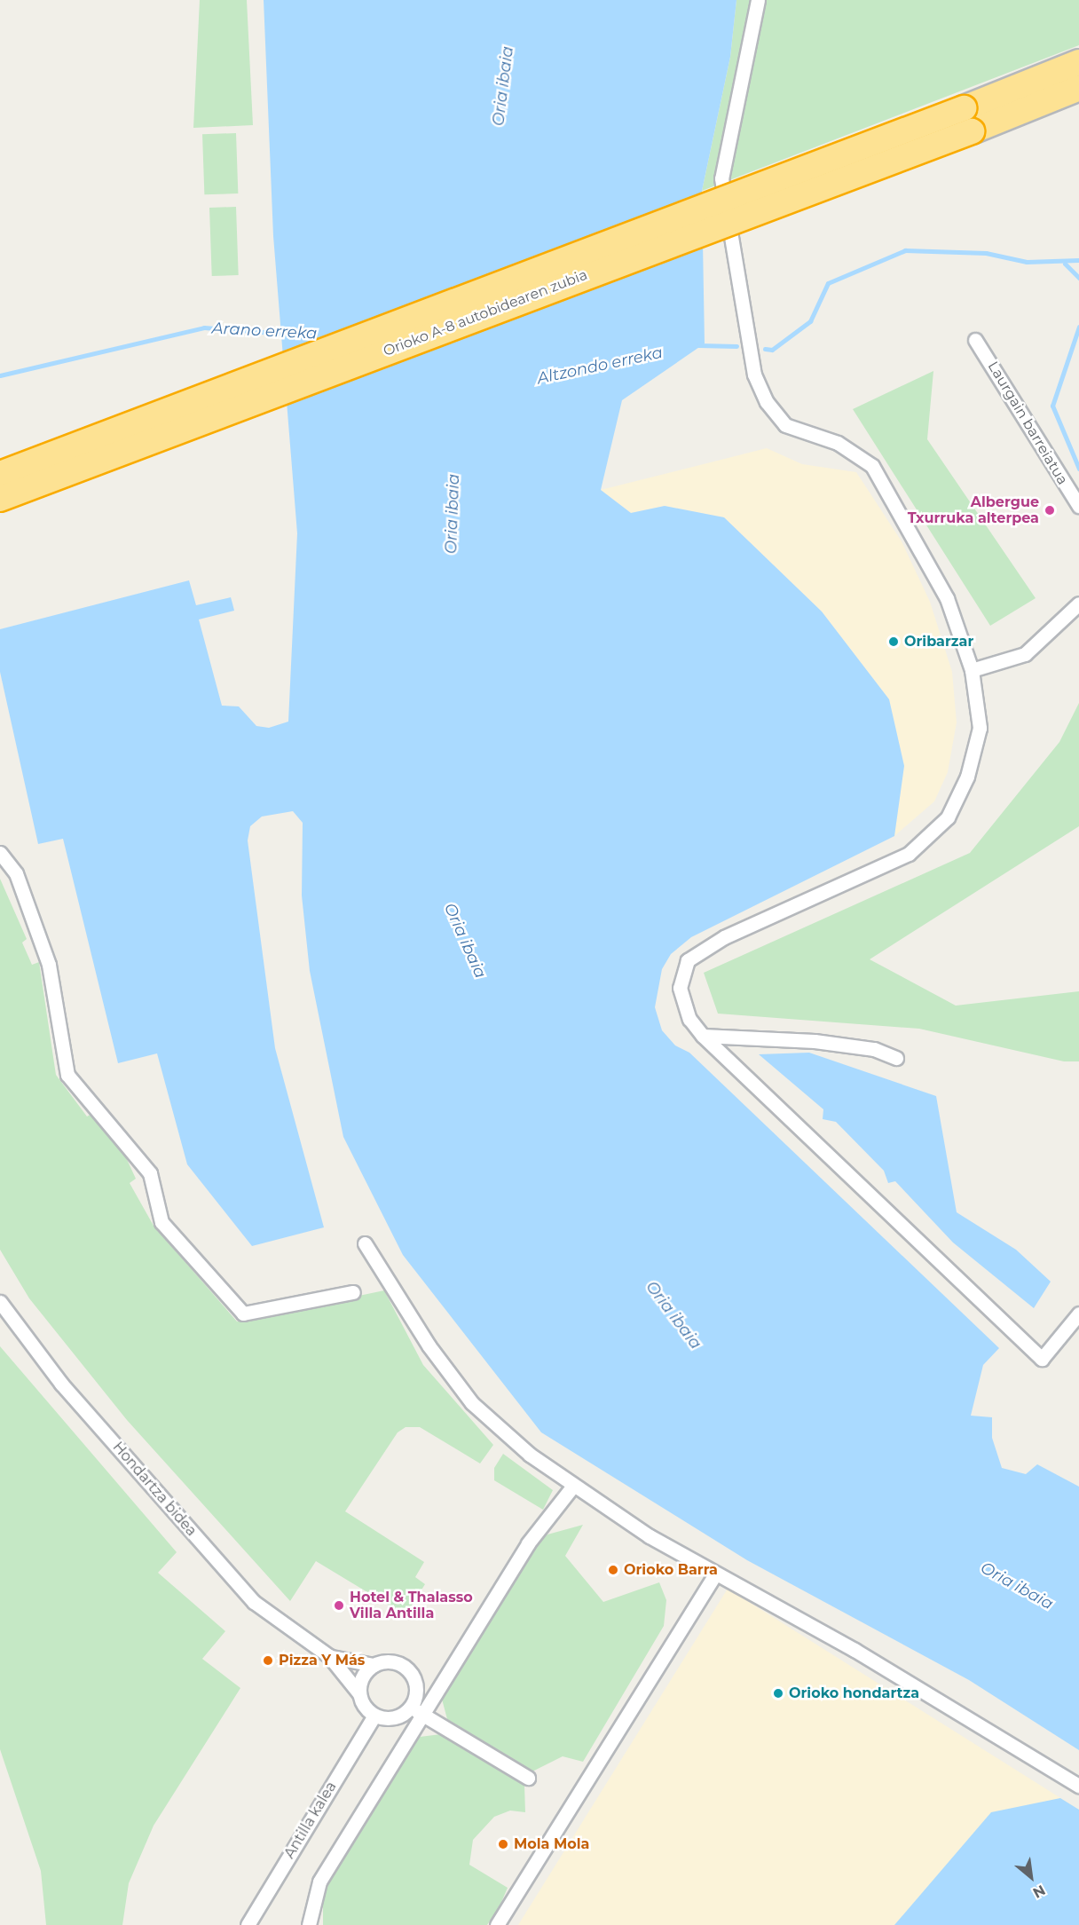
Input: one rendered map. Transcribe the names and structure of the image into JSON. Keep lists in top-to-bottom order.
{
  "streets": {
    "highway": ["Orioko A-8 autobidearen zubia"],
    "street": ["Laurgain barreiatua", "Hondartza bidea", "Antilla kalea"]
  },
  "water": ["Oria ibaia", "Arano erreka", "Altzondo erreka"],
  "places": [
    "Albergue Txurruka alterpea",
    "Oribarzar",
    "Orioko Barra",
    "Hotel & Thalasso Villa Antilla",
    "Pizza Y Más",
    "Orioko hondartza",
    "Mola Mola"
  ],
  "north": "bottom right"
}
